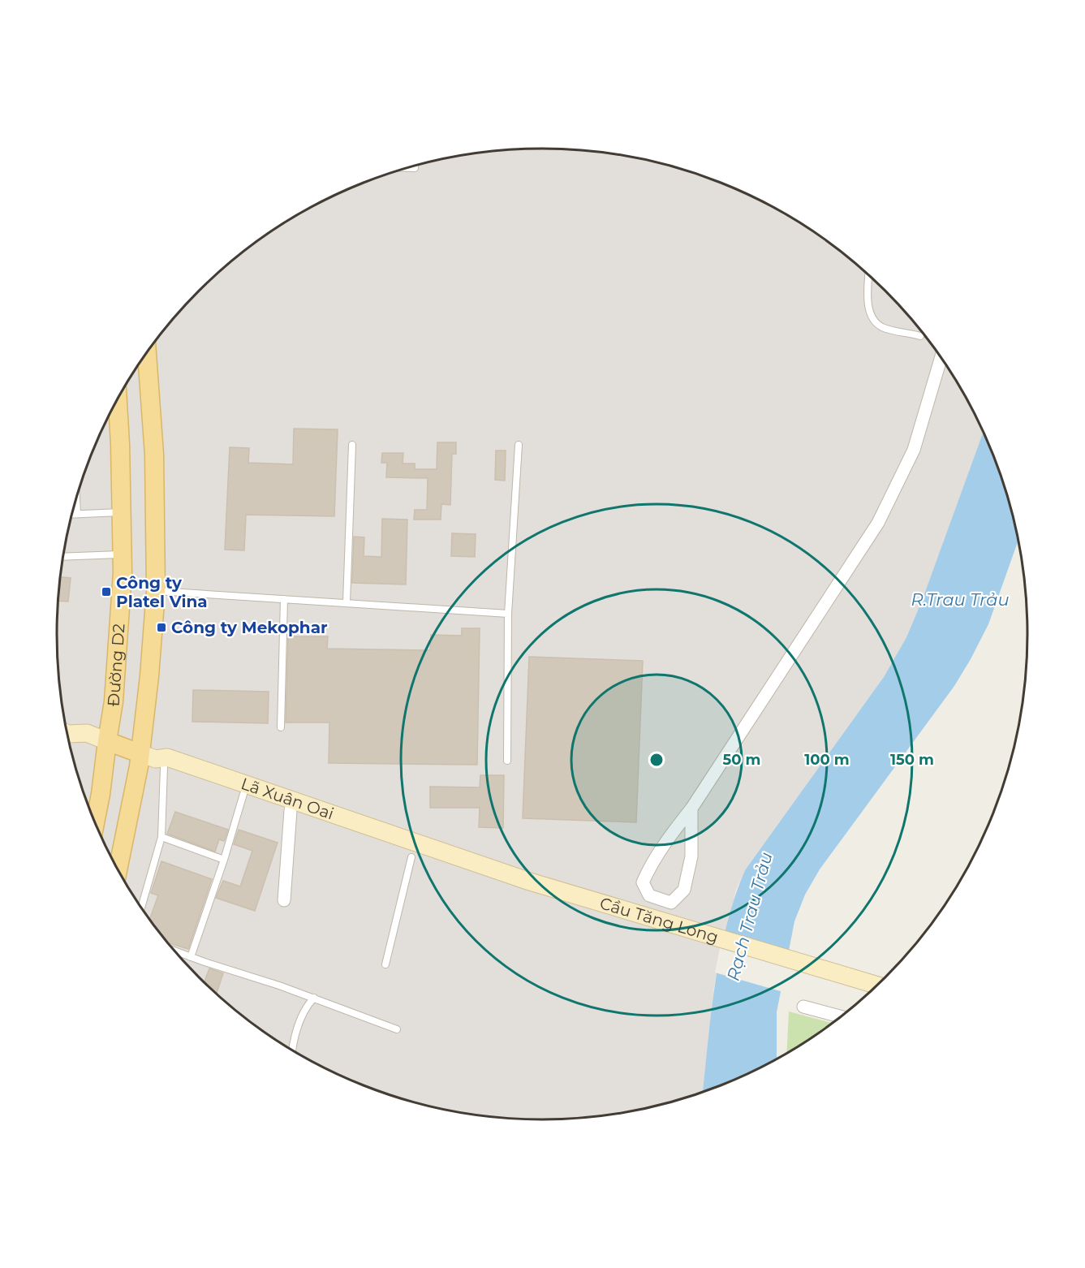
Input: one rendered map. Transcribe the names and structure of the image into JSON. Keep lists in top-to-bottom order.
{
  "streets": {
    "main road": ["Đường D2", "Lã Xuân Oai", "Cầu Tăng Long"]
  },
  "crossings": [
    ["Lã Xuân Oai", "Cầu Tăng Long"]
  ],
  "water": ["R.Trau Trảu", "Rạch Trau Trảu"],
  "places": {
    "transit": ["Công ty Platel Vina", "Công ty Mekophar"]
  },
  "rings": ["50 m", "100 m", "150 m"]
}
